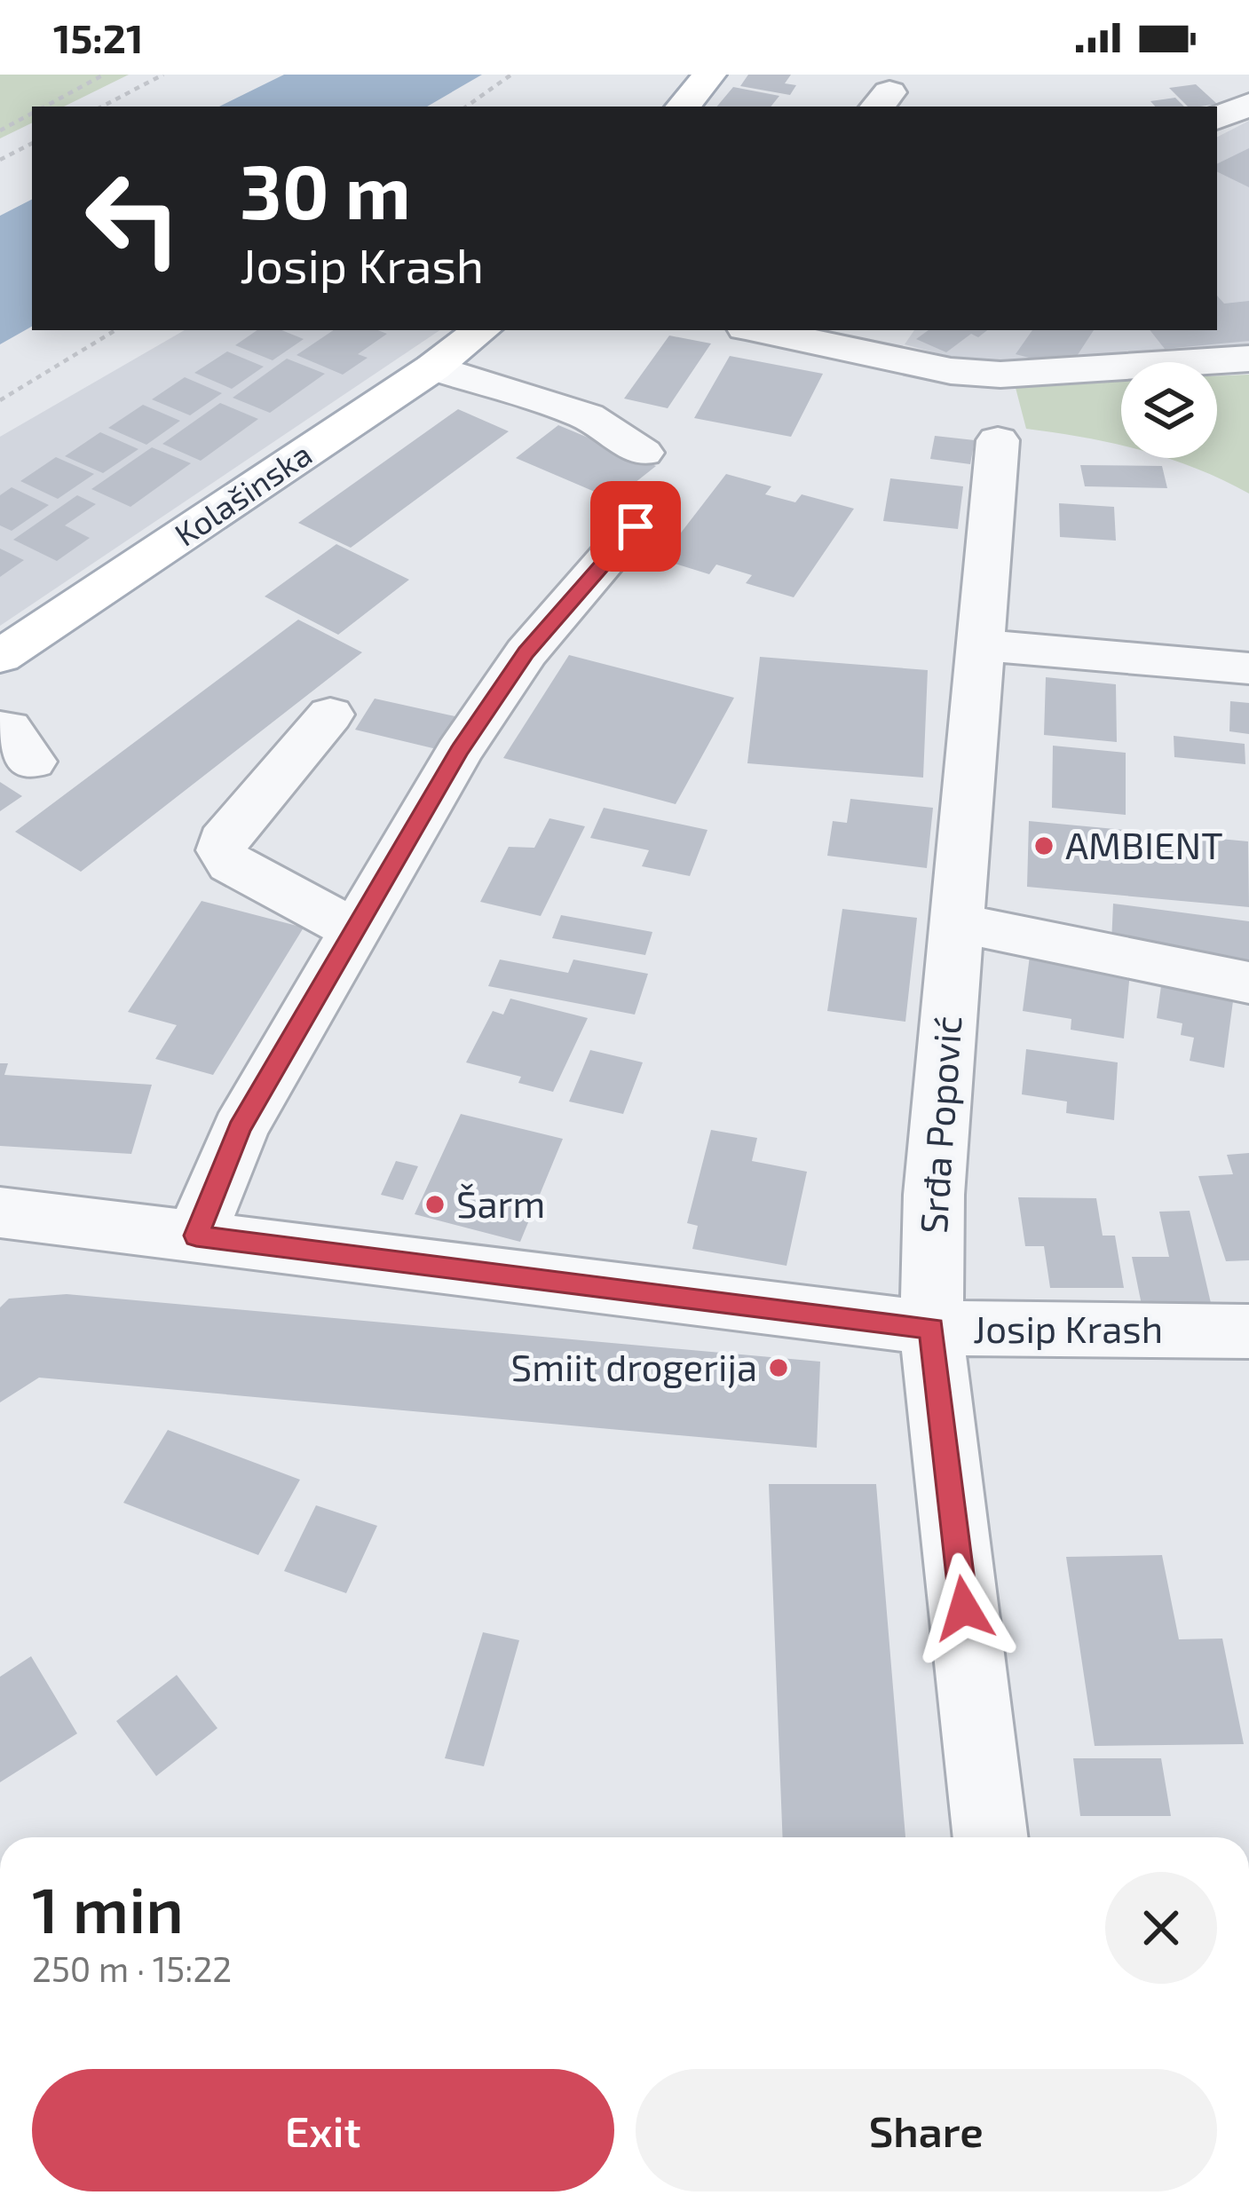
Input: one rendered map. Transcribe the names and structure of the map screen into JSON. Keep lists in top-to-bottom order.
{
  "streets": {
    "main road": ["Kolašinska"],
    "street": ["Srđa Popović", "Josip Krash"]
  },
  "crossings": [
    ["Srđa Popović", "Josip Krash"]
  ],
  "places": ["AMBIENT", "Šarm", "Smiit drogerija"],
  "page": {
    "status": "15:21",
    "turn": ["30 m", "Josip Krash"],
    "heading": ["1 min", "250 m · 15:22"],
    "buttons": ["Exit", "Share"]
  }
}
